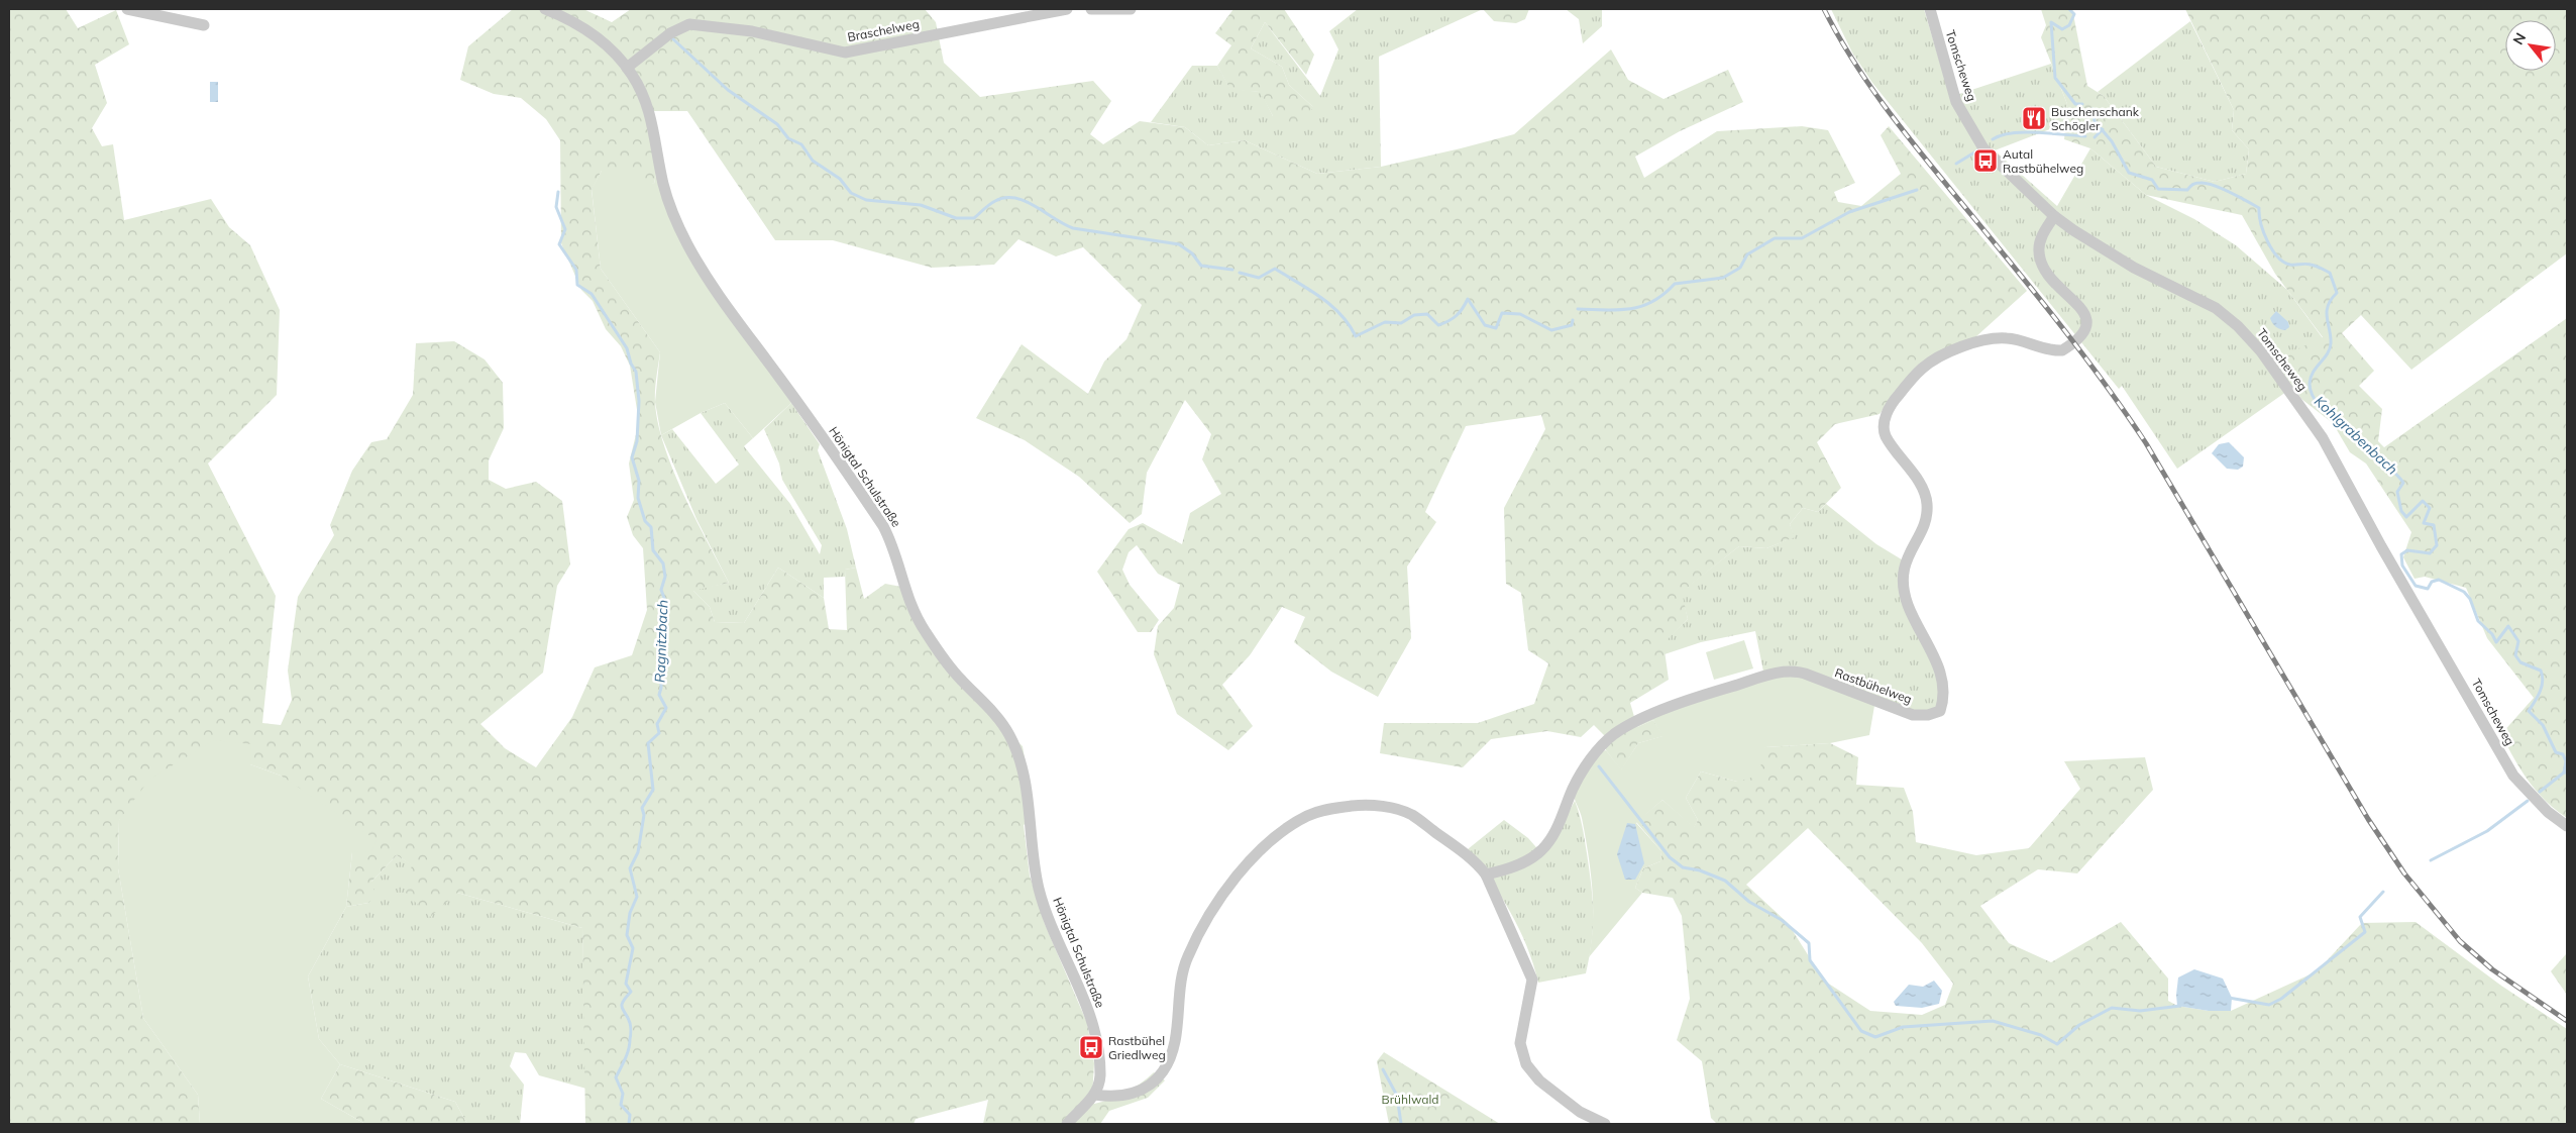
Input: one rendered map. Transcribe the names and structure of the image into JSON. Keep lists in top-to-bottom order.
{
  "streets": {
    "street": [
      "Braschelweg",
      "Tomscheweg",
      "Hönigtal Schulstraße",
      "Rastbühelweg"
    ]
  },
  "crossings": [
    ["Braschelweg", "Hönigtal Schulstraße"],
    ["Tomscheweg", "Rastbühelweg"]
  ],
  "water": ["Kohlgrabenbach", "Ragnitzbach"],
  "parks": ["Brühlwald"],
  "places": {
    "restaurant": ["Buschenschank Schögler"],
    "bus stop": ["Autal Rastbühelweg", "Rastbühel Griedlweg"]
  },
  "north": "top left"
}
